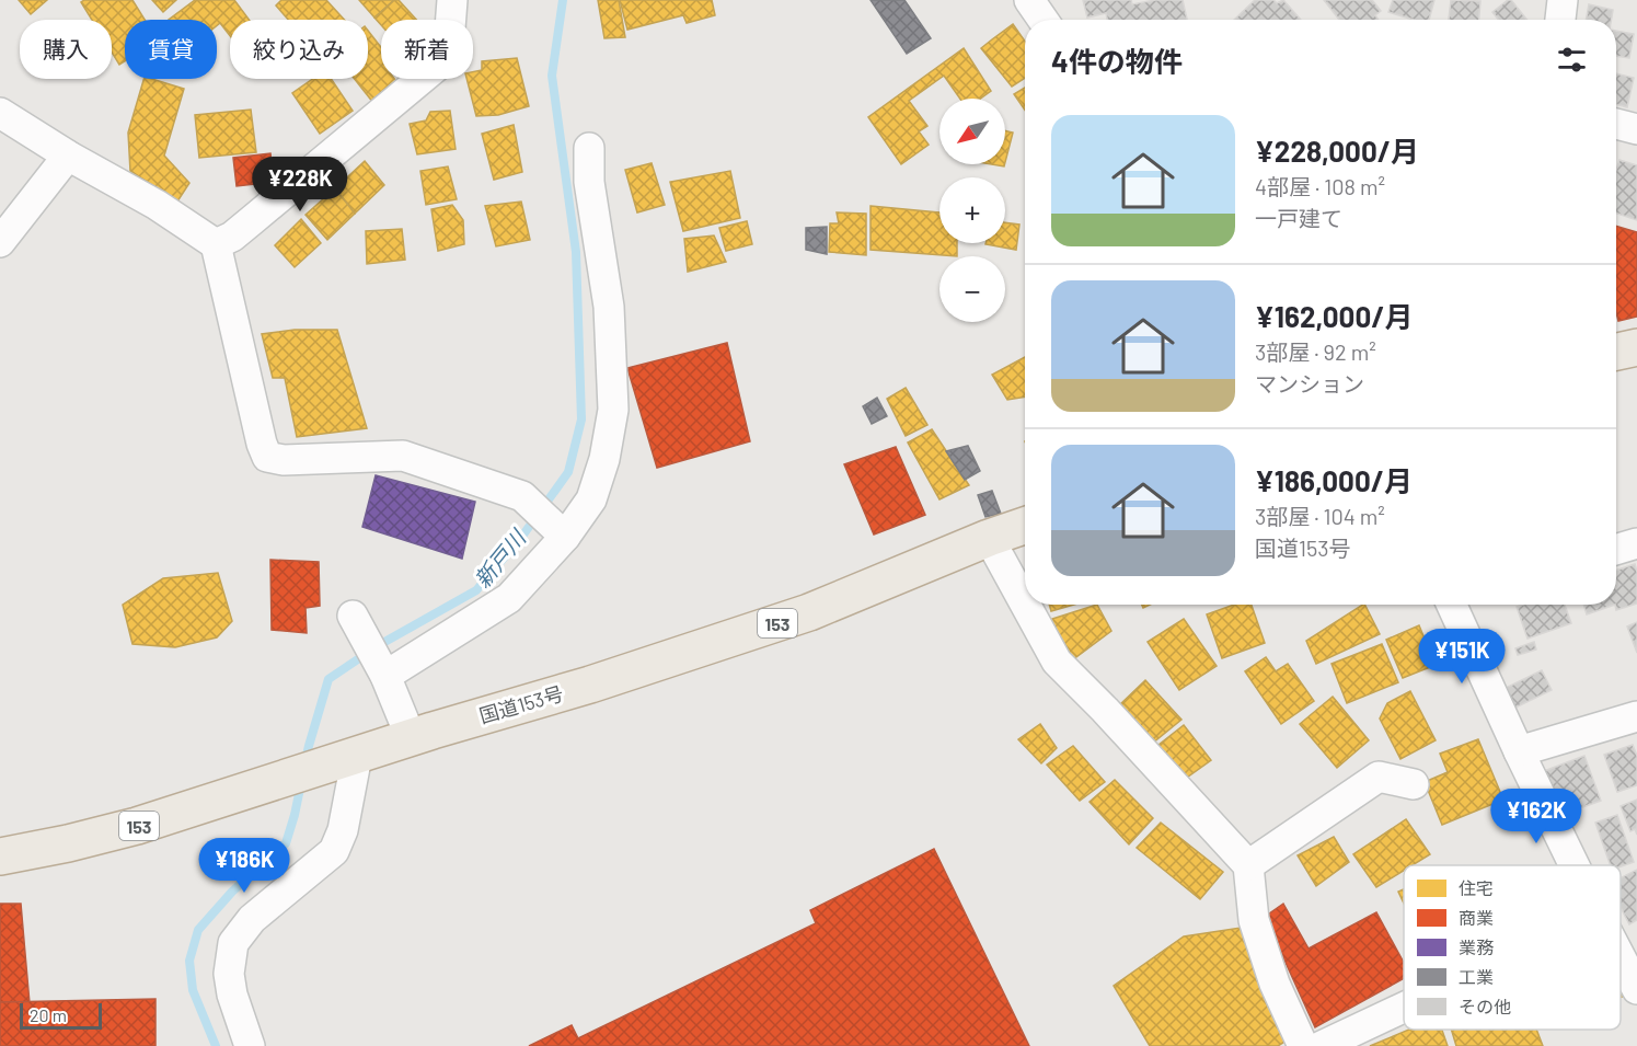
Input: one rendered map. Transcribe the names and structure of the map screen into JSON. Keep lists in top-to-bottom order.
{
  "streets": {
    "highway": ["153", "国道153号"]
  },
  "water": ["新戸川"],
  "legend": [
    "住宅",
    "商業",
    "業務",
    "工業",
    "その他"
  ],
  "scale_bar": "20 m",
  "north": "bottom left",
  "page": {
    "chip": [
      "購入",
      "賃貸",
      "絞り込み",
      "新着"
    ],
    "heading": "4件の物件",
    "map_buttons": ["+", "−"],
    "list": [
      {
        "name": "¥228,000/月",
        "note": "4部屋 · 108 m² · 一戸建て"
      },
      {
        "name": "¥162,000/月",
        "note": "3部屋 · 92 m² · マンション"
      },
      {
        "name": "¥186,000/月",
        "note": "3部屋 · 104 m² · 国道153号"
      }
    ],
    "price": [
      "¥228K",
      "¥151K",
      "¥162K",
      "¥186K"
    ],
    "scale": "20 m"
  }
}
